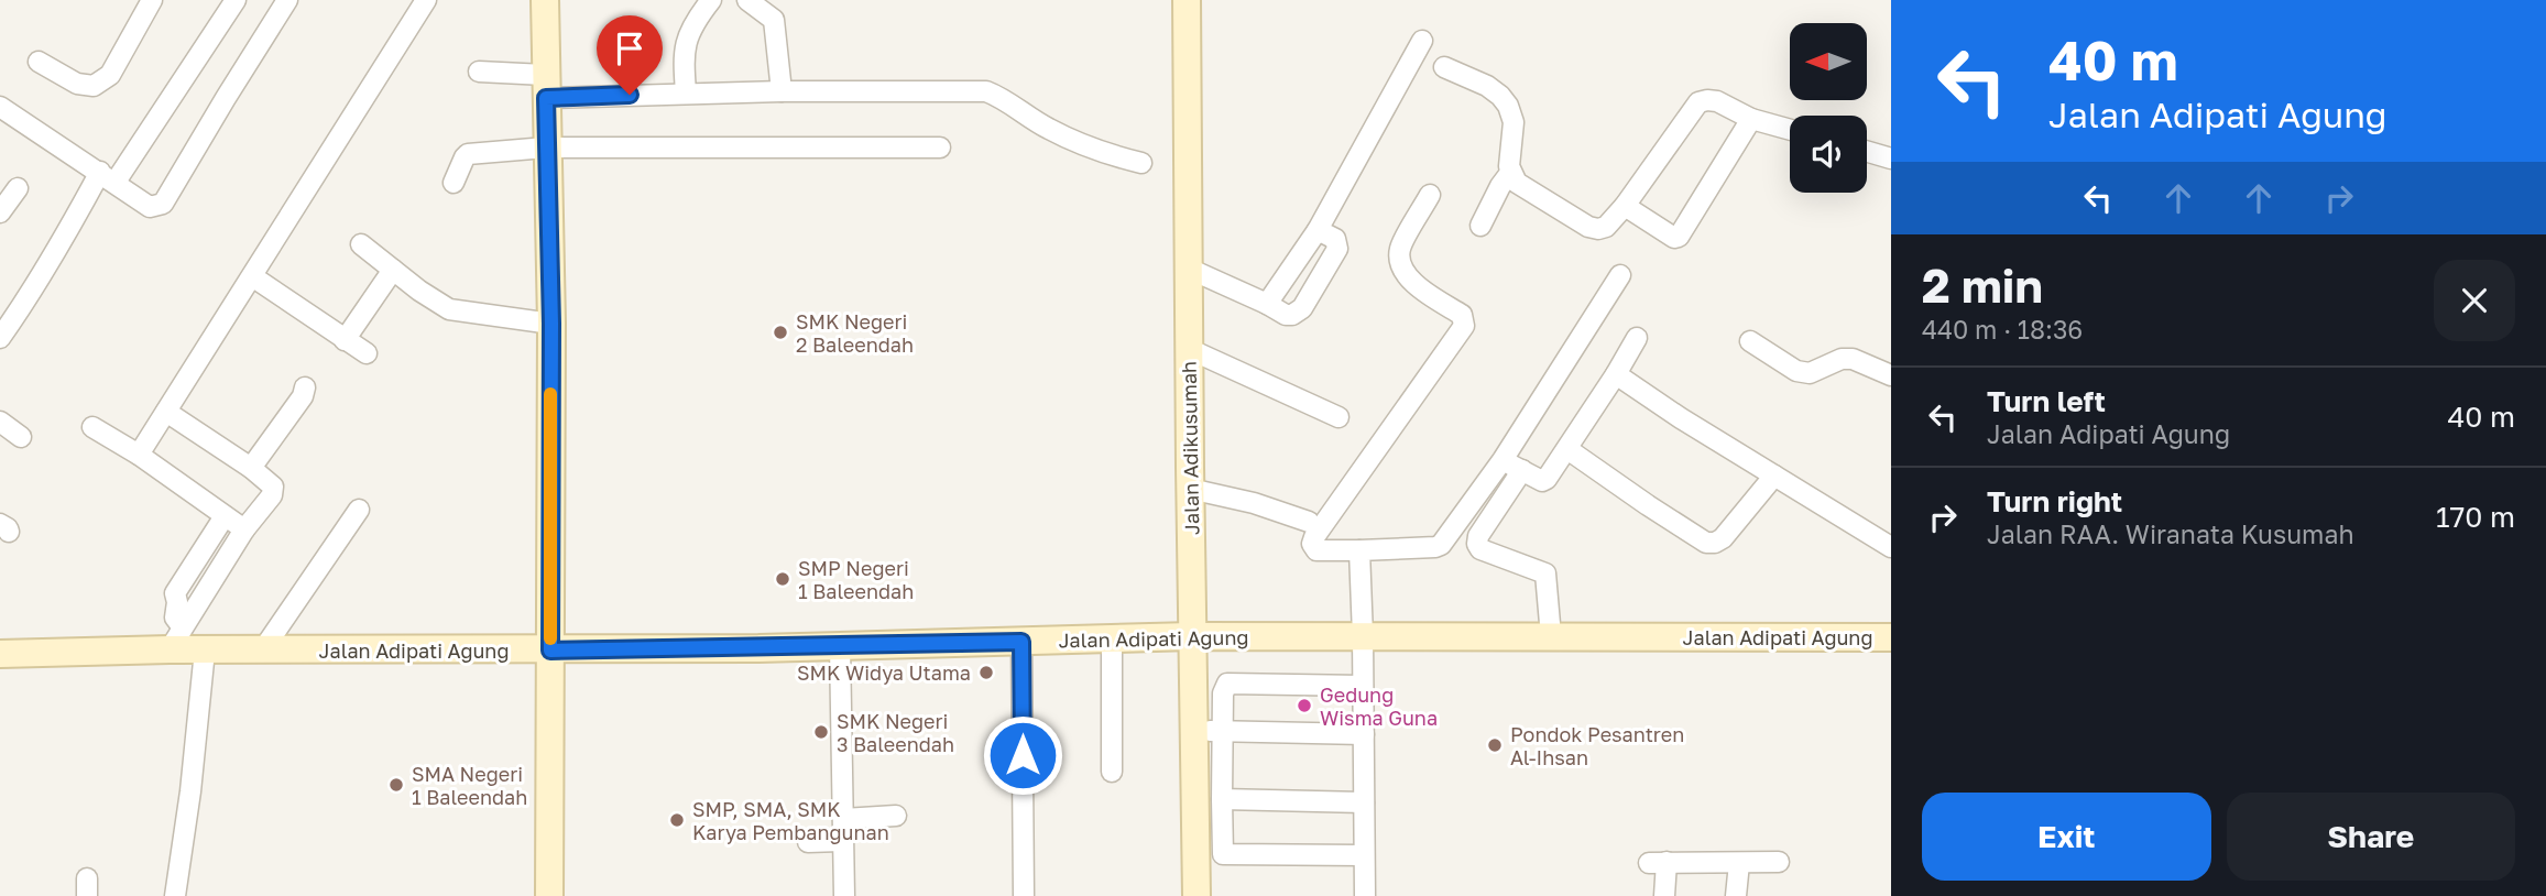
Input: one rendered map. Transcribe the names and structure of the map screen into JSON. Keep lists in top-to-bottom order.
{
  "streets": {
    "main road": ["Jalan Adikusumah", "Jalan Adipati Agung"]
  },
  "crossings": [
    ["Jalan Adikusumah", "Jalan Adipati Agung"]
  ],
  "places": [
    "SMK Negeri 2 Baleendah",
    "SMP Negeri 1 Baleendah",
    "SMK Widya Utama",
    "Gedung Wisma Guna",
    "SMK Negeri 3 Baleendah",
    "Pondok Pesantren Al-Ihsan",
    "SMA Negeri 1 Baleendah",
    "SMP, SMA, SMK Karya Pembangunan"
  ],
  "north": "left",
  "page": {
    "turn": ["40 m", "Jalan Adipati Agung"],
    "heading": ["2 min", "440 m · 18:36"],
    "list": [
      {
        "name": "Turn left",
        "note": "Jalan Adipati Agung",
        "value": "40 m"
      },
      {
        "name": "Turn right",
        "note": "Jalan RAA. Wiranata Kusumah",
        "value": "170 m"
      }
    ],
    "buttons": ["Exit", "Share"]
  }
}
